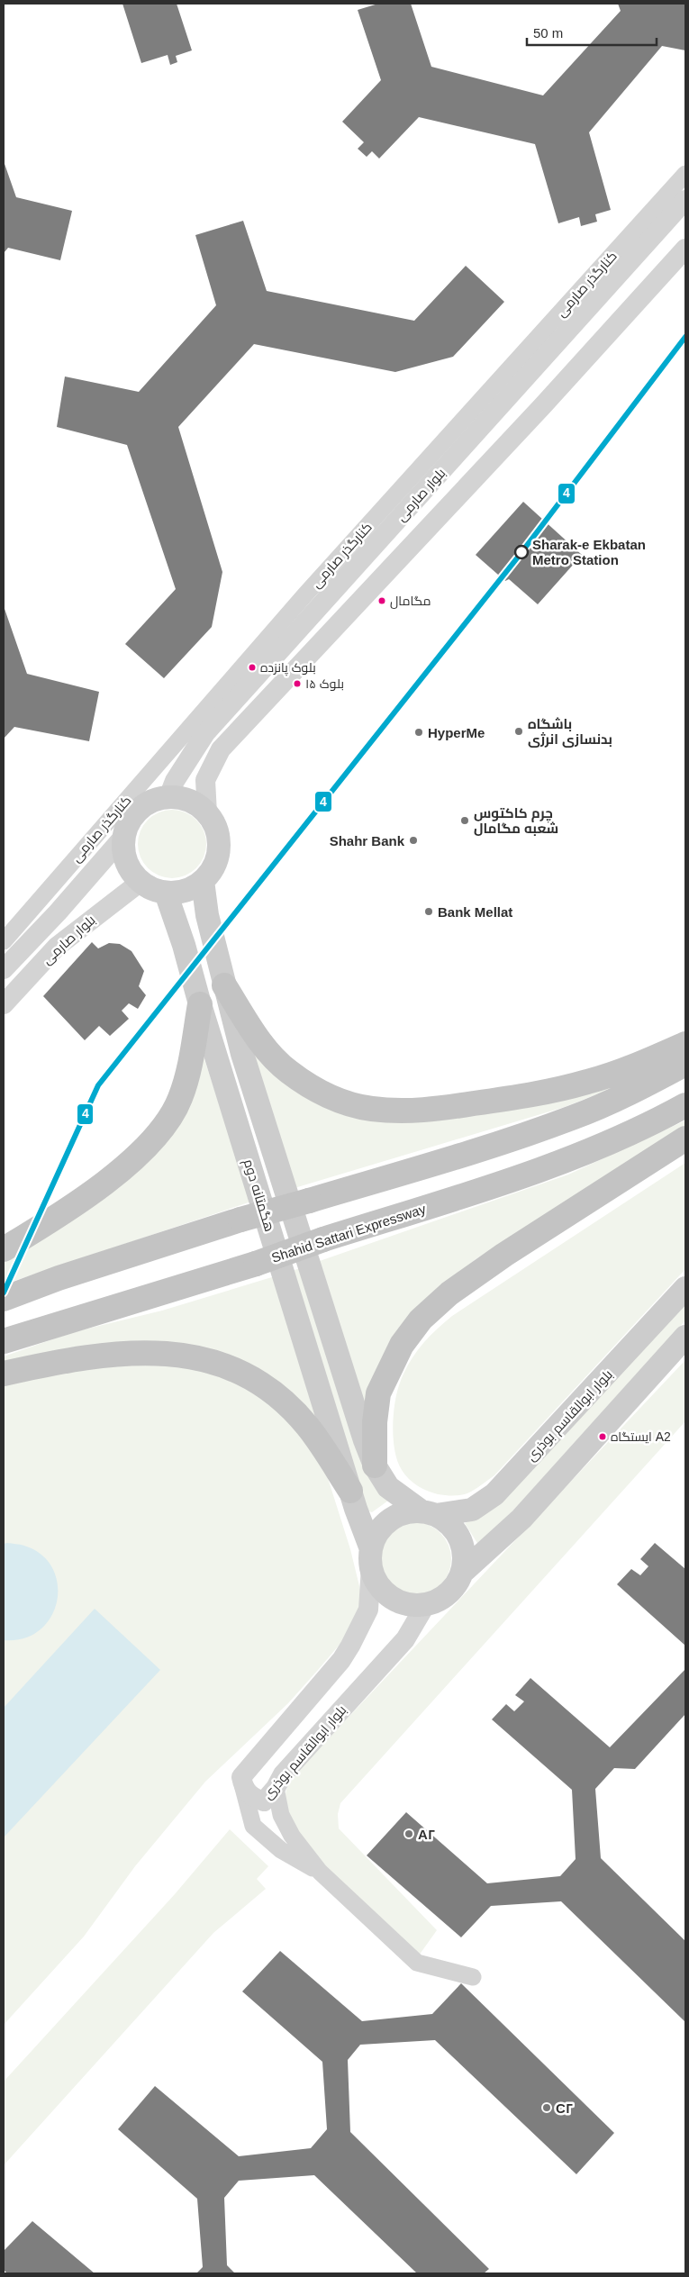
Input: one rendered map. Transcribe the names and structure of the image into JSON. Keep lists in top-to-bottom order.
{
  "streets": {
    "highway": ["Shahid Sattari Expressway"],
    "main road": ["هگمتانه دوم", "بلوار ابوالقاسم بوذری"],
    "street": ["کنارگذر صارمی", "بلوار صارمی"]
  },
  "crossings": [
    ["کنارگذر صارمی", "بلوار صارمی"],
    ["کنارگذر صارمی", "هگمتانه دوم"],
    ["بلوار صارمی", "هگمتانه دوم"],
    ["هگمتانه دوم", "بلوار ابوالقاسم بوذری"]
  ],
  "places": [
    "Sharak-e Ekbatan Metro Station",
    "مگامال",
    "بلوک پانزده",
    "بلوک ۱۵",
    "باشگاه بدنسازی انرژی",
    "HyperMe",
    "چرم کاکتوس شعبه مگامال",
    "Shahr Bank",
    "Bank Mellat",
    "ایستگاه A2",
    "A۲",
    "C۲"
  ],
  "lines": ["transit line 4"],
  "scale_bar": "50 m"
}
